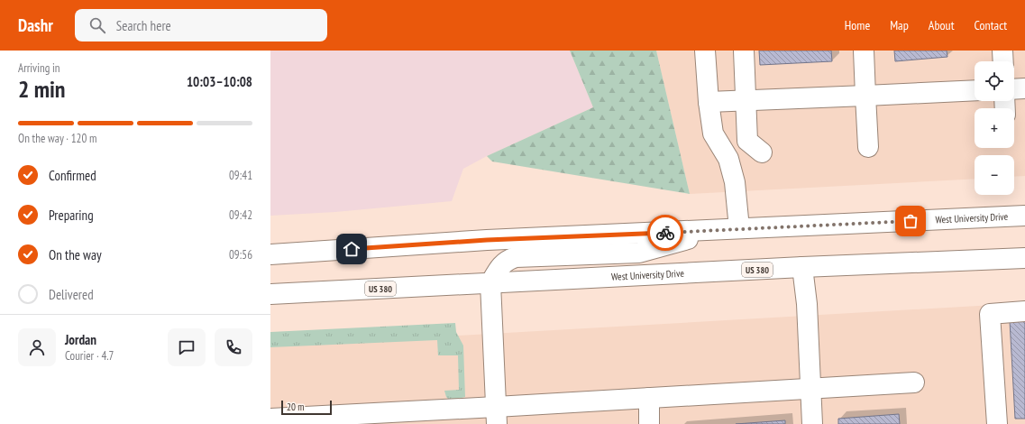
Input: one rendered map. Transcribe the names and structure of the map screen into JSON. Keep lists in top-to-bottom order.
{
  "streets": {
    "main road": ["West University Drive", "US 380"]
  },
  "scale_bar": "20 m",
  "page": {
    "header": "Dashr",
    "search": "Search here",
    "nav": [
      "Home",
      "Map",
      "About",
      "Contact"
    ],
    "heading": ["2 min", "Arriving in", "10:03–10:08"],
    "panel": ["Jordan", "Courier · 4.7"],
    "map_buttons": ["+", "−"],
    "bar": "On the way · 120 m",
    "list": [
      ["Confirmed", "09:41"],
      ["Preparing", "09:42"],
      ["On the way", "09:56"],
      "Delivered"
    ],
    "scale": "20 m"
  }
}
